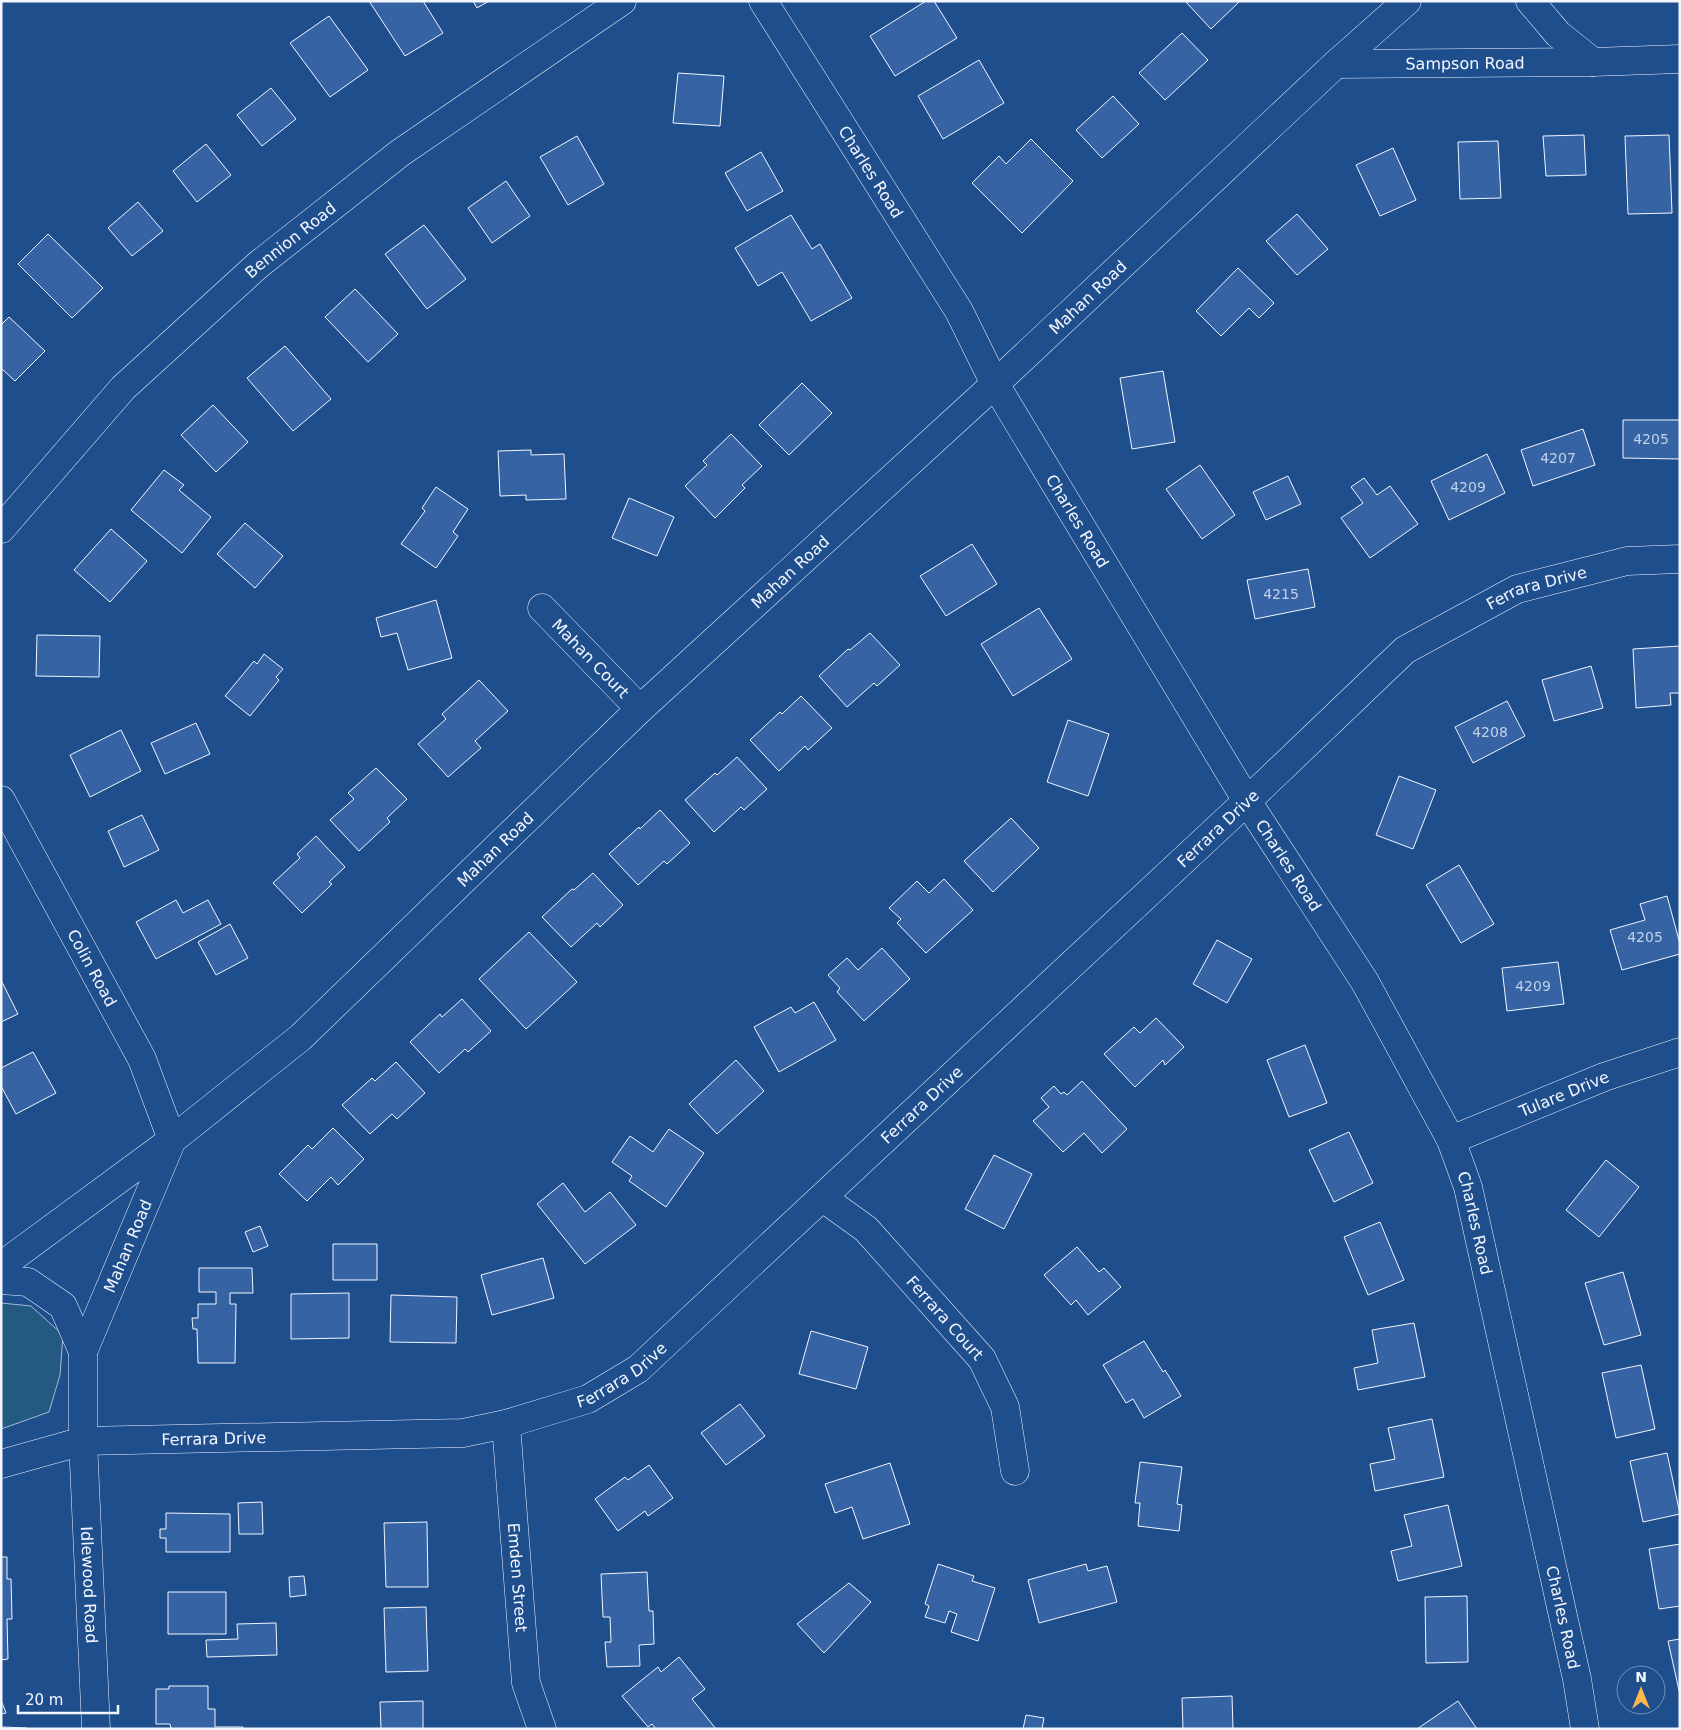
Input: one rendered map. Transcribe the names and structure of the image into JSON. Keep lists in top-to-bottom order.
{
  "streets": {
    "street": [
      "Sampson Road",
      "Charles Road",
      "Bennion Road",
      "Mahan Road",
      "Ferrara Drive",
      "Mahan Court",
      "Colin Road",
      "Tulare Drive",
      "Ferrara Court",
      "Emden Street",
      "Idlewood Road"
    ]
  },
  "crossings": [
    ["Sampson Road", "Mahan Road"],
    ["Charles Road", "Mahan Road"],
    ["Charles Road", "Ferrara Drive"],
    ["Charles Road", "Tulare Drive"],
    ["Mahan Road", "Ferrara Drive"],
    ["Mahan Road", "Mahan Court"],
    ["Mahan Road", "Colin Road"],
    ["Mahan Road", "Idlewood Road"],
    ["Ferrara Drive", "Ferrara Court"],
    ["Ferrara Drive", "Emden Street"],
    ["Ferrara Drive", "Idlewood Road"]
  ],
  "house_numbers": [
    "4205",
    "4207",
    "4209",
    "4215",
    "4208",
    "4205",
    "4209"
  ],
  "scale_bar": "20 m",
  "north": "top"
}
